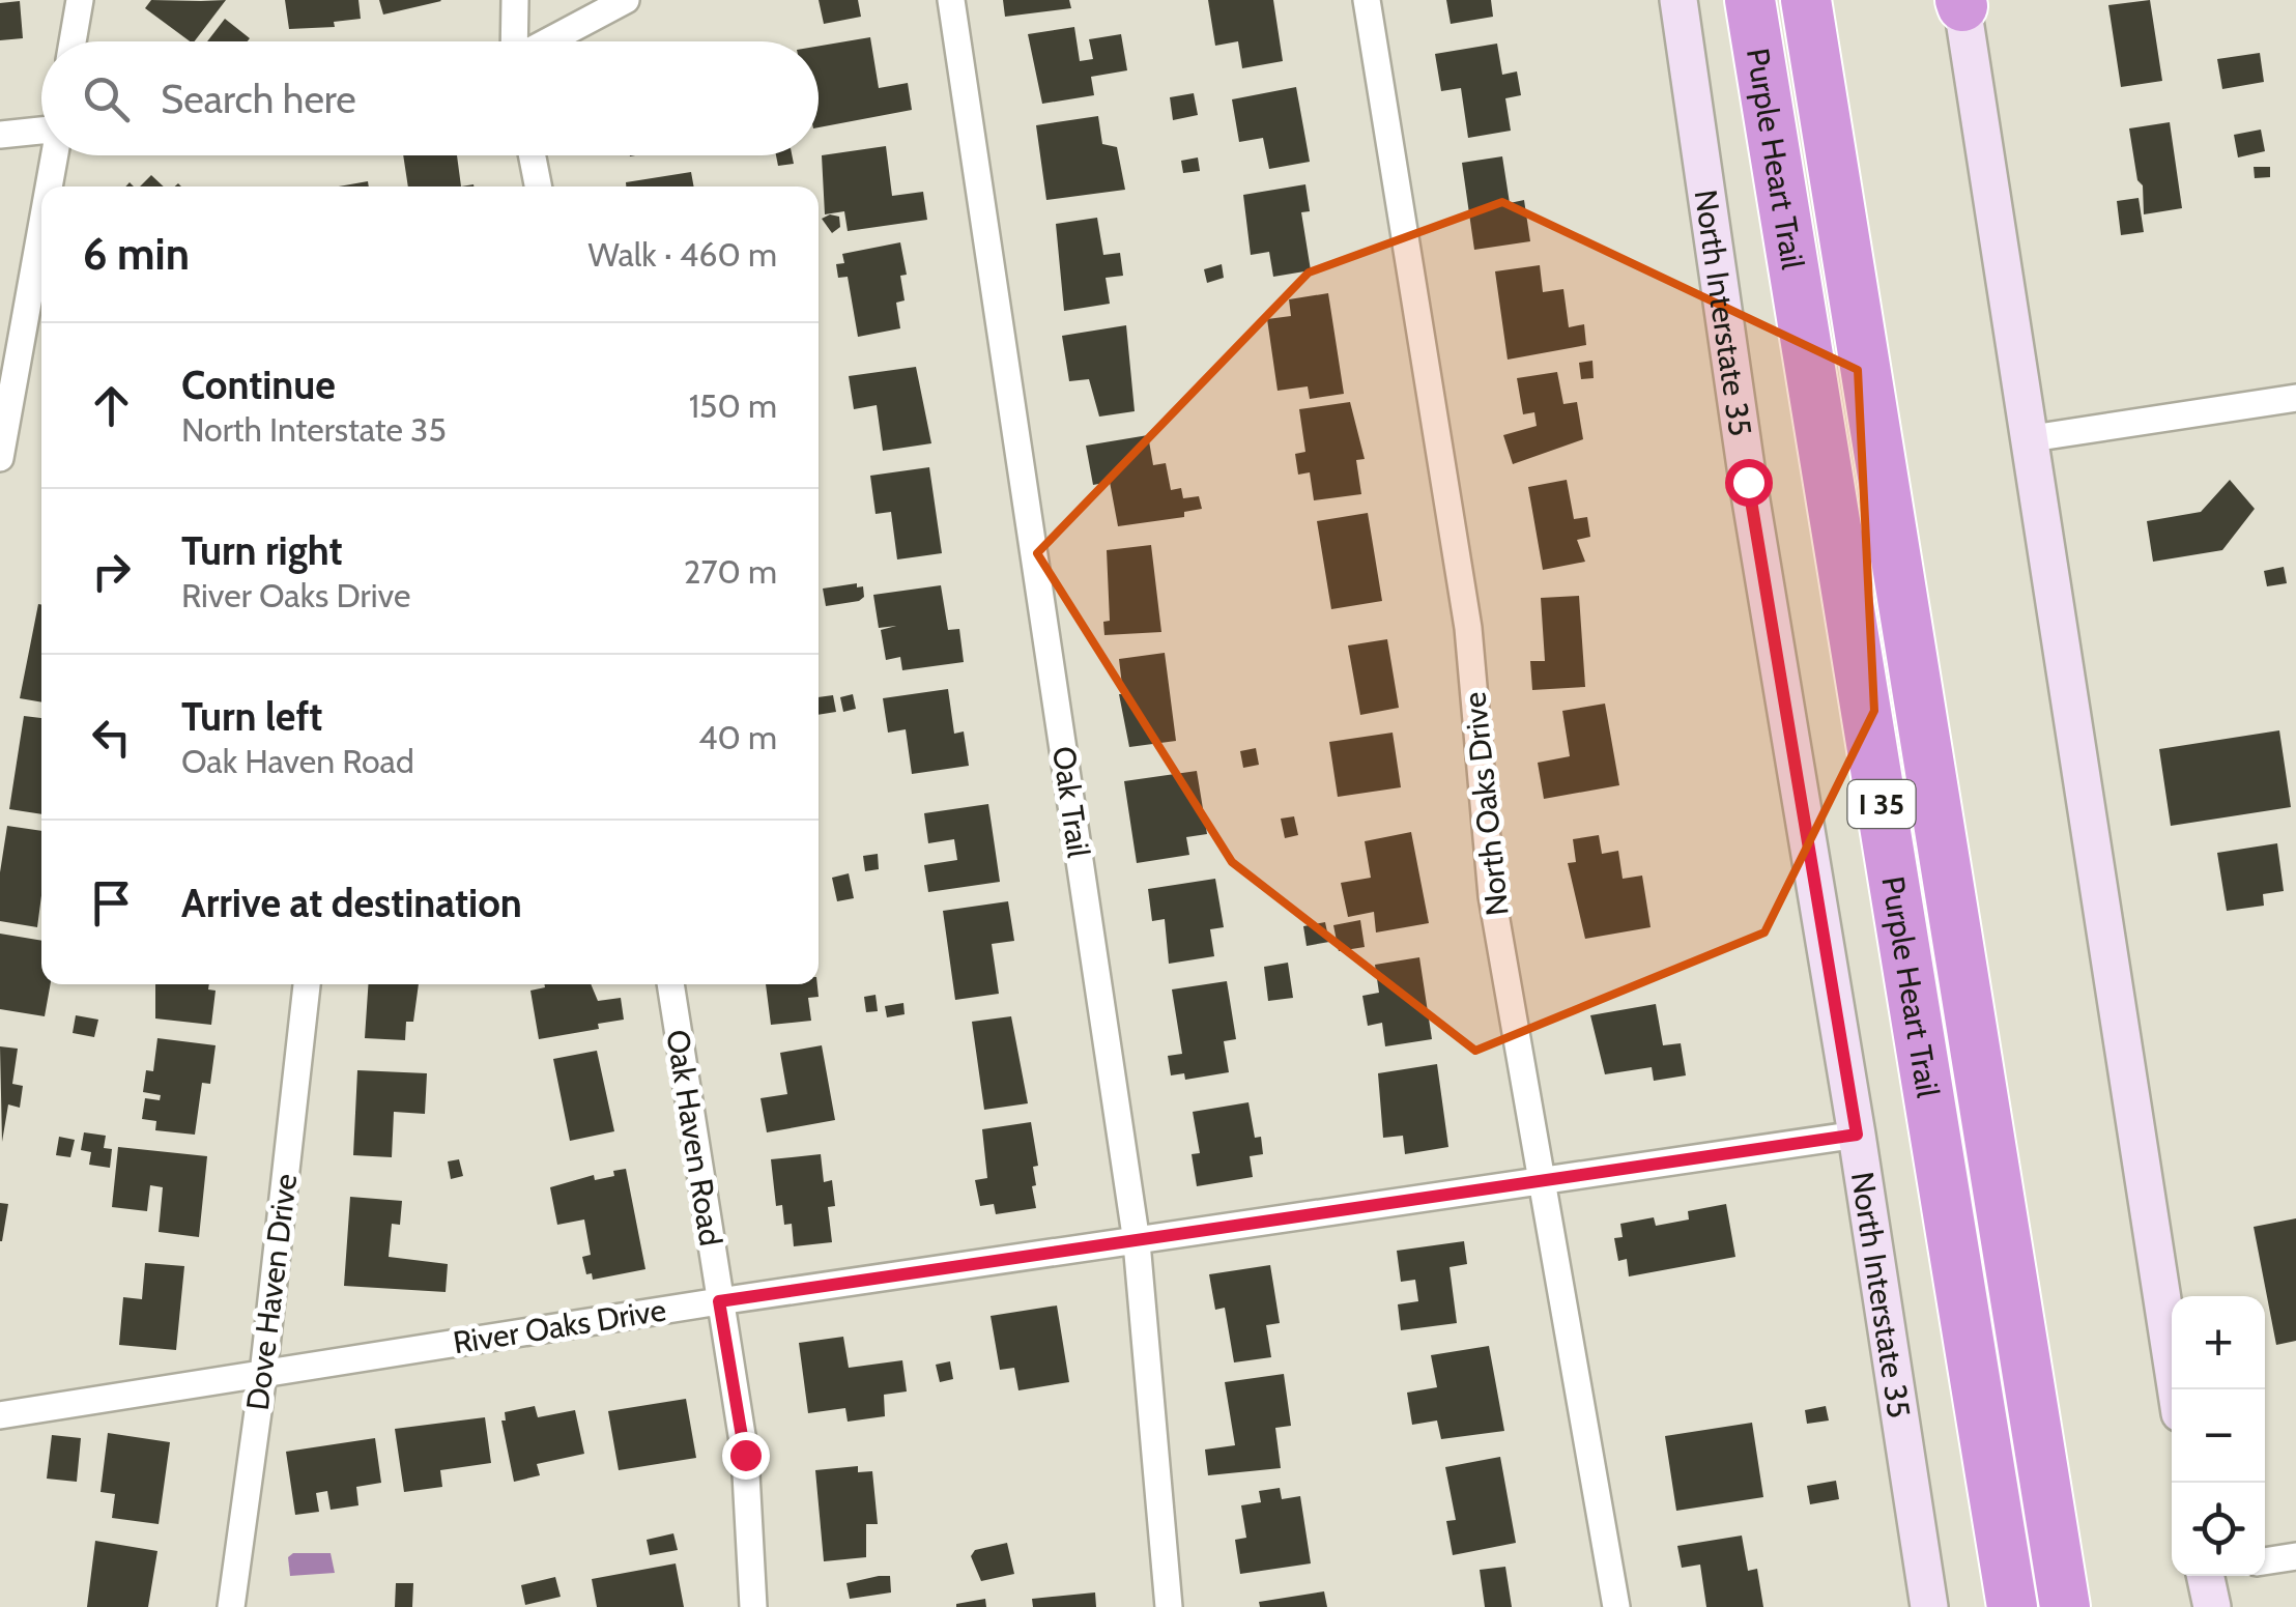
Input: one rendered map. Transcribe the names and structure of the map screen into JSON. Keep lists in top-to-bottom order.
{
  "streets": {
    "highway": ["Purple Heart Trail", "I 35"],
    "main road": ["North Interstate 35"],
    "street": [
      "Oak Trail",
      "North Oaks Drive",
      "Oak Haven Road",
      "Dove Haven Drive",
      "River Oaks Drive"
    ]
  },
  "crossings": [
    ["North Interstate 35", "River Oaks Drive"],
    ["Oak Trail", "River Oaks Drive"],
    ["North Oaks Drive", "River Oaks Drive"],
    ["Oak Haven Road", "River Oaks Drive"],
    ["Dove Haven Drive", "River Oaks Drive"]
  ],
  "page": {
    "search": "Search here",
    "heading": ["6 min", "Walk · 460 m"],
    "list": [
      ["Continue", "North Interstate 35", "150 m"],
      ["Turn right", "River Oaks Drive", "270 m"],
      ["Turn left", "Oak Haven Road", "40 m"],
      "Arrive at destination"
    ],
    "map_buttons": ["+", "−"]
  }
}
